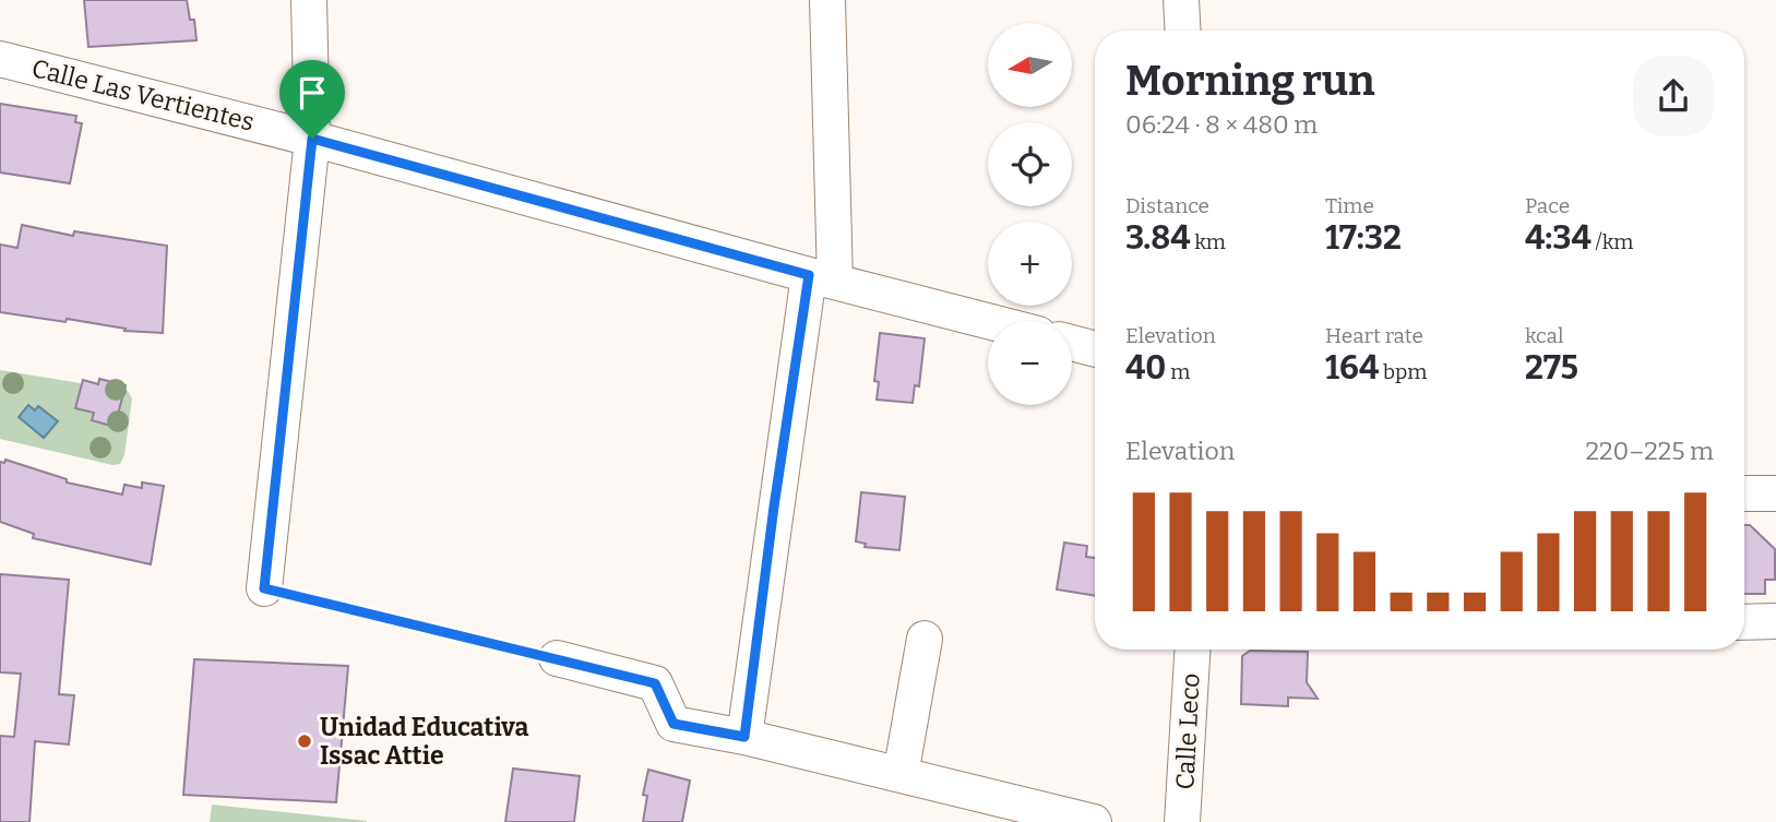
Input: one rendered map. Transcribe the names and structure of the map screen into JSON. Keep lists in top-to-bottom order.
{
  "streets": {
    "street": ["Calle Las Vertientes", "Calle Leco"]
  },
  "places": ["Unidad Educativa Issac Attie"],
  "north": "left",
  "page": {
    "map_buttons": ["+", "−"],
    "heading": ["Morning run", "06:24 · 8 × 480 m"],
    "stats": [
      ["Distance", "3.84 km"],
      ["Time", "17:32"],
      ["Pace", "4:34 /km"],
      ["Elevation", "40 m"],
      ["Heart rate", "164 bpm"],
      ["kcal", "275"]
    ],
    "chart": ["Elevation", "220–225 m"]
  }
}
